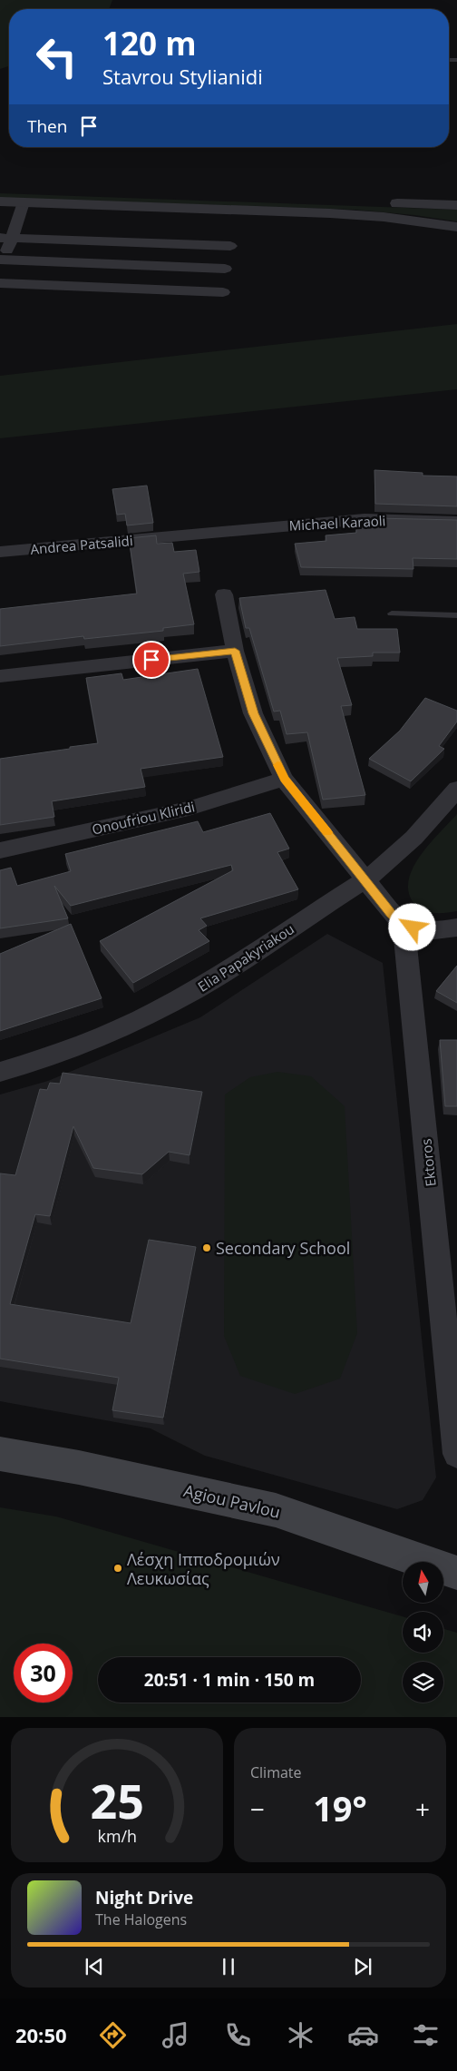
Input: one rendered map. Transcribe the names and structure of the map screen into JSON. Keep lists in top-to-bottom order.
{
  "streets": {
    "main road": ["Agiou Pavlou"],
    "street": [
      "Michael Karaoli",
      "Andrea Patsalidi",
      "Onoufriou Kliridi",
      "Elia Papakyriakou",
      "Ektoros"
    ]
  },
  "crossings": [
    ["Michael Karaoli", "Andrea Patsalidi"]
  ],
  "places": ["Secondary School", "Λέσχη Ιπποδρομιών Λευκωσίας"],
  "north": "top",
  "page": {
    "turn": ["120 m", "Stavrou Stylianidi"],
    "then": "Then",
    "limit": "30",
    "trip": "20:51 · 1 min · 150 m",
    "tile": "Climate",
    "heat": ["−", "19°", "+"],
    "song": ["Night Drive", "The Halogens"],
    "tabs": "20:50",
    "gauge": ["25", "km/h"]
  }
}
